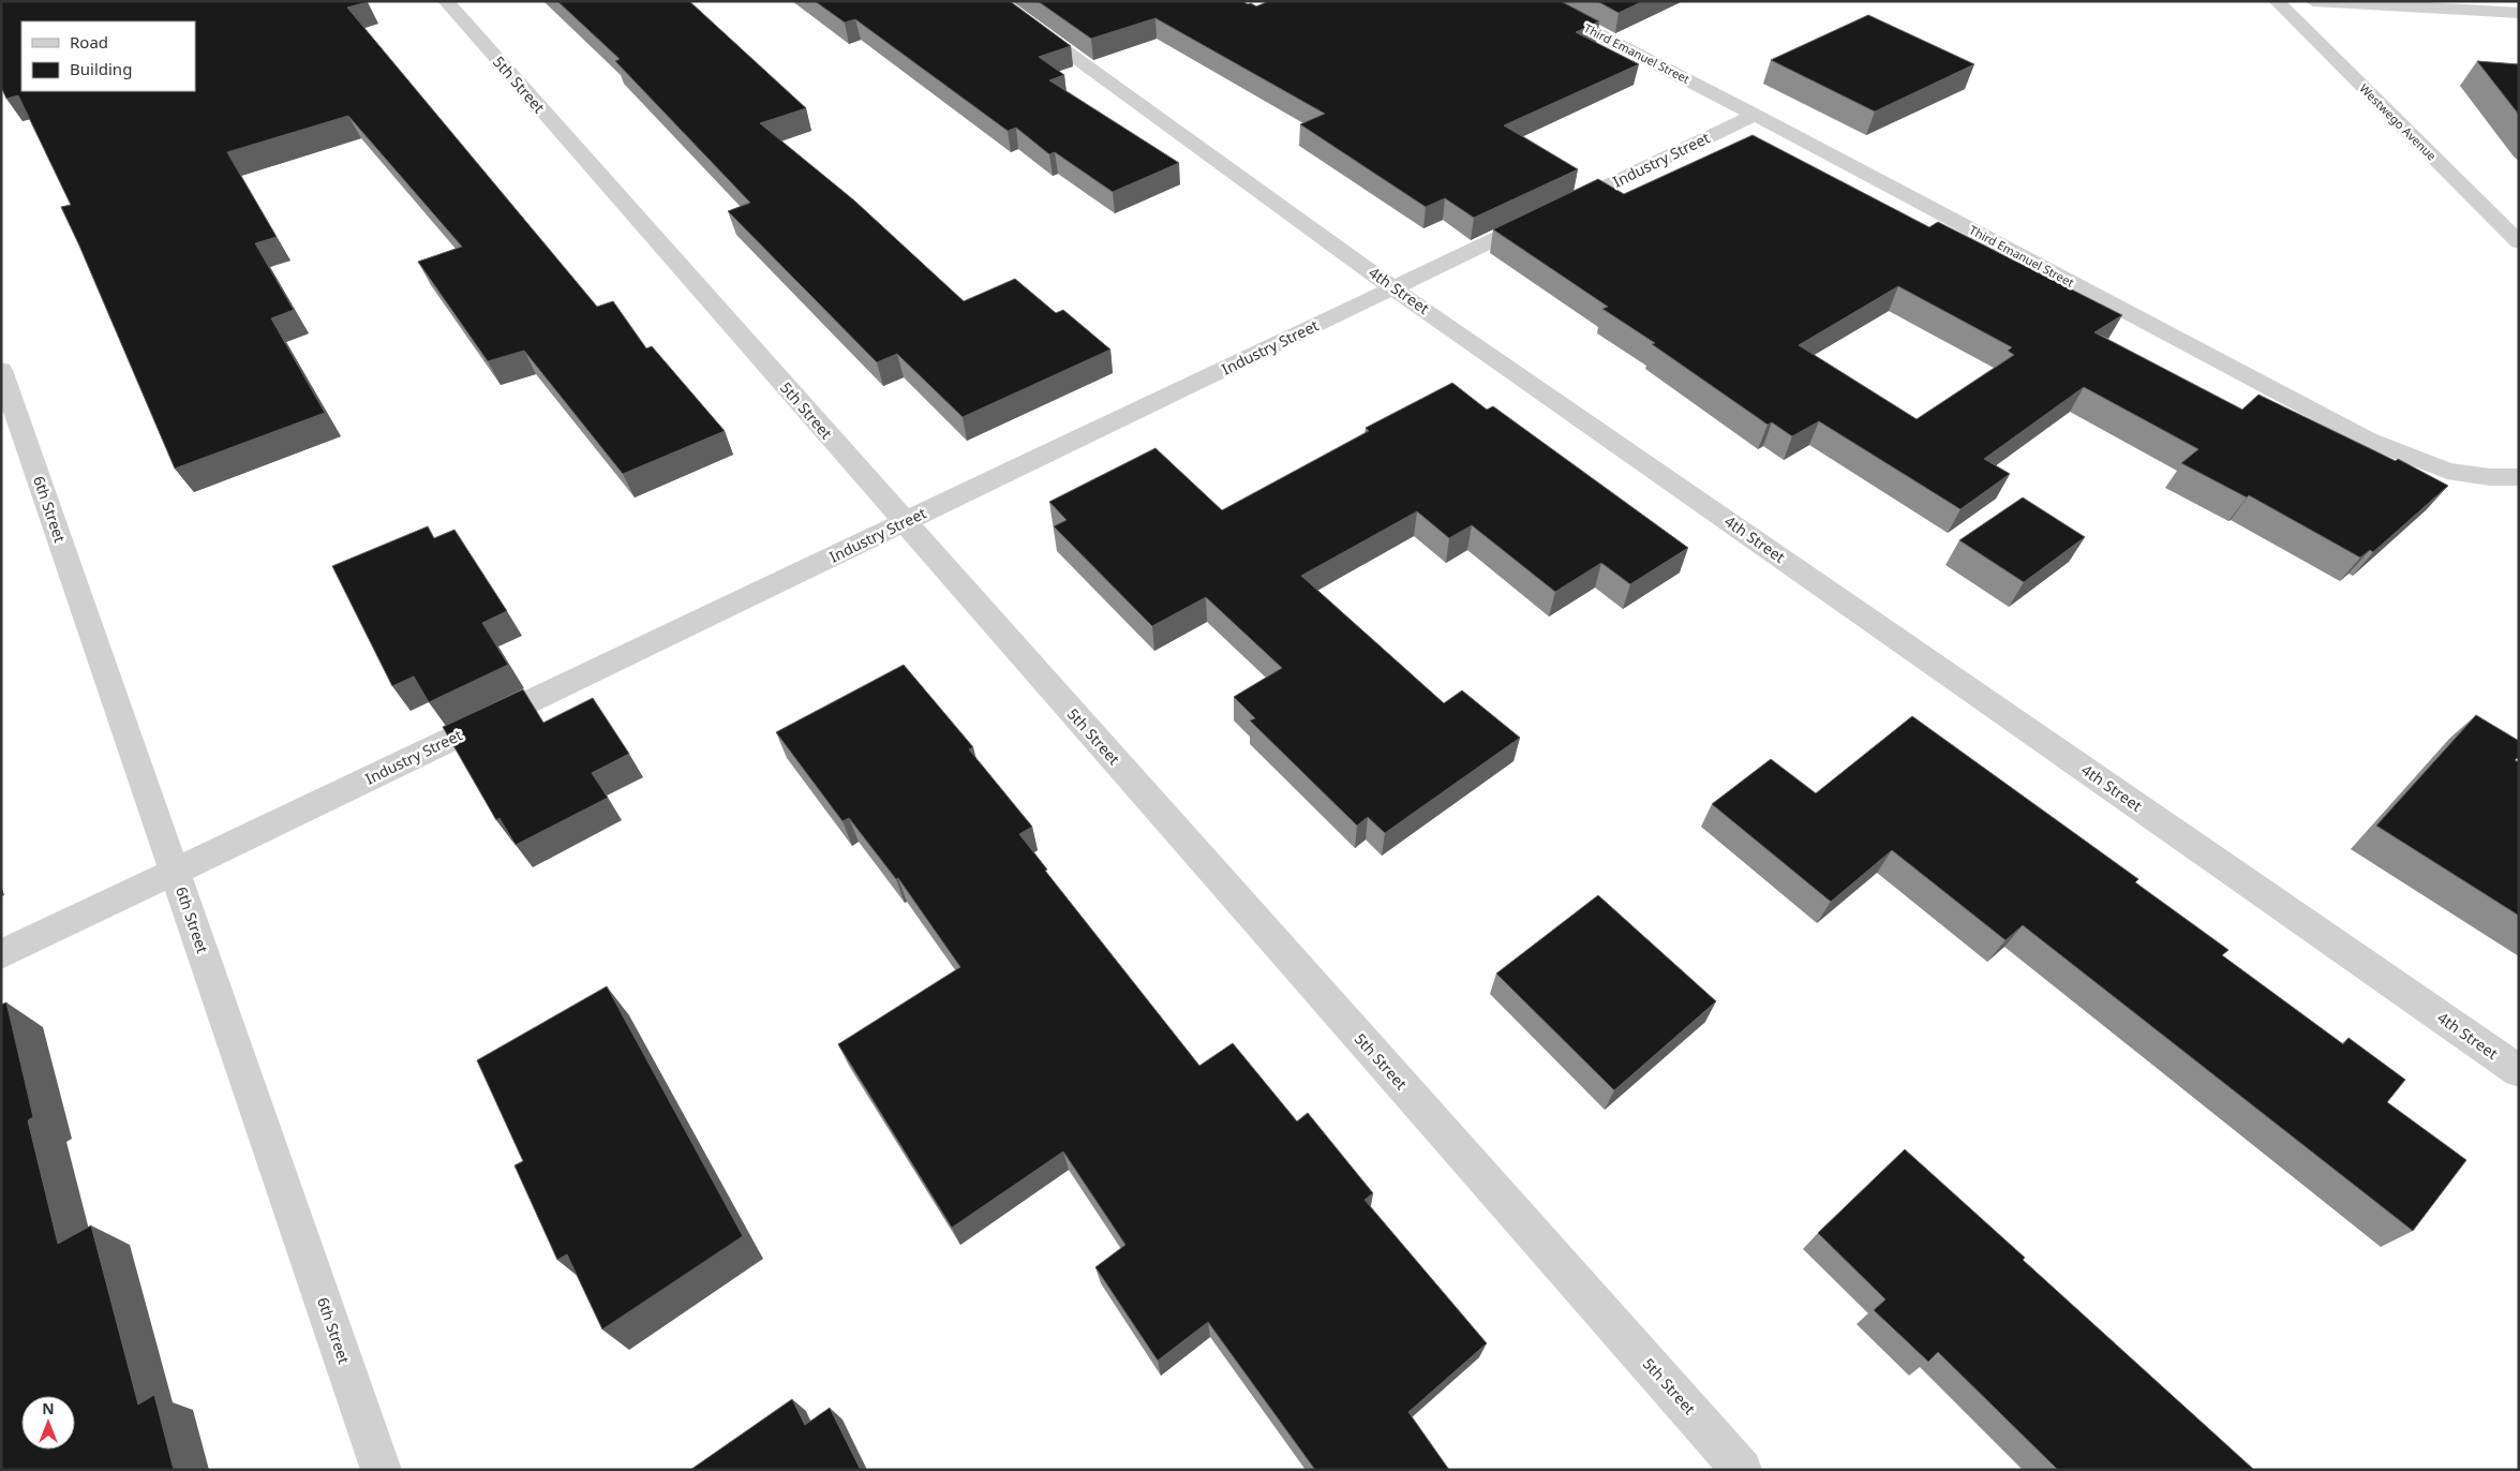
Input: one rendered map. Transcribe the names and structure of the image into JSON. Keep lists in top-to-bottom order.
{
  "streets": {
    "street": [
      "Third Emanuel Street",
      "5th Street",
      "Westwego Avenue",
      "Industry Street",
      "4th Street",
      "6th Street"
    ]
  },
  "crossings": [
    ["Third Emanuel Street", "Industry Street"],
    ["5th Street", "Industry Street"],
    ["Industry Street", "4th Street"],
    ["Industry Street", "6th Street"]
  ],
  "legend": ["Road", "Building"],
  "north": "top"
}
